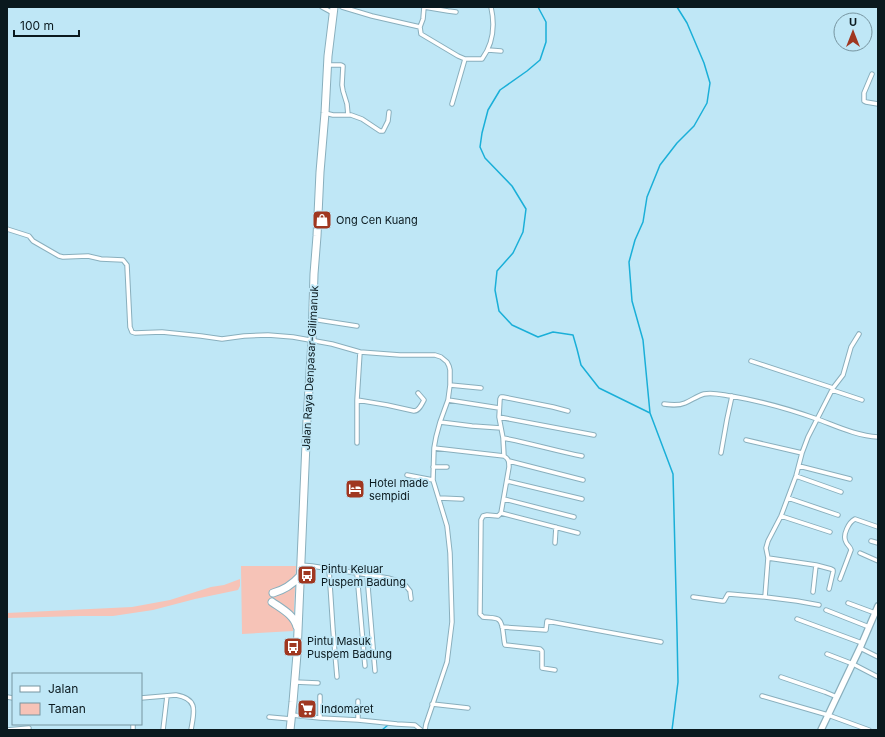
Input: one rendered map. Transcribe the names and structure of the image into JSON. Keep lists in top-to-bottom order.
{
  "streets": {
    "highway": ["Jalan Raya Denpasar-Gilimanuk"]
  },
  "places": {
    "shop": ["Ong Cen Kuang"],
    "hotel": ["Hotel made sempidi"],
    "bus stop": ["Pintu Keluar Puspem Badung", "Pintu Masuk Puspem Badung"],
    "supermarket": ["Indomaret"]
  },
  "legend": ["Jalan", "Taman"],
  "scale_bar": "100 m",
  "north": "top"
}
